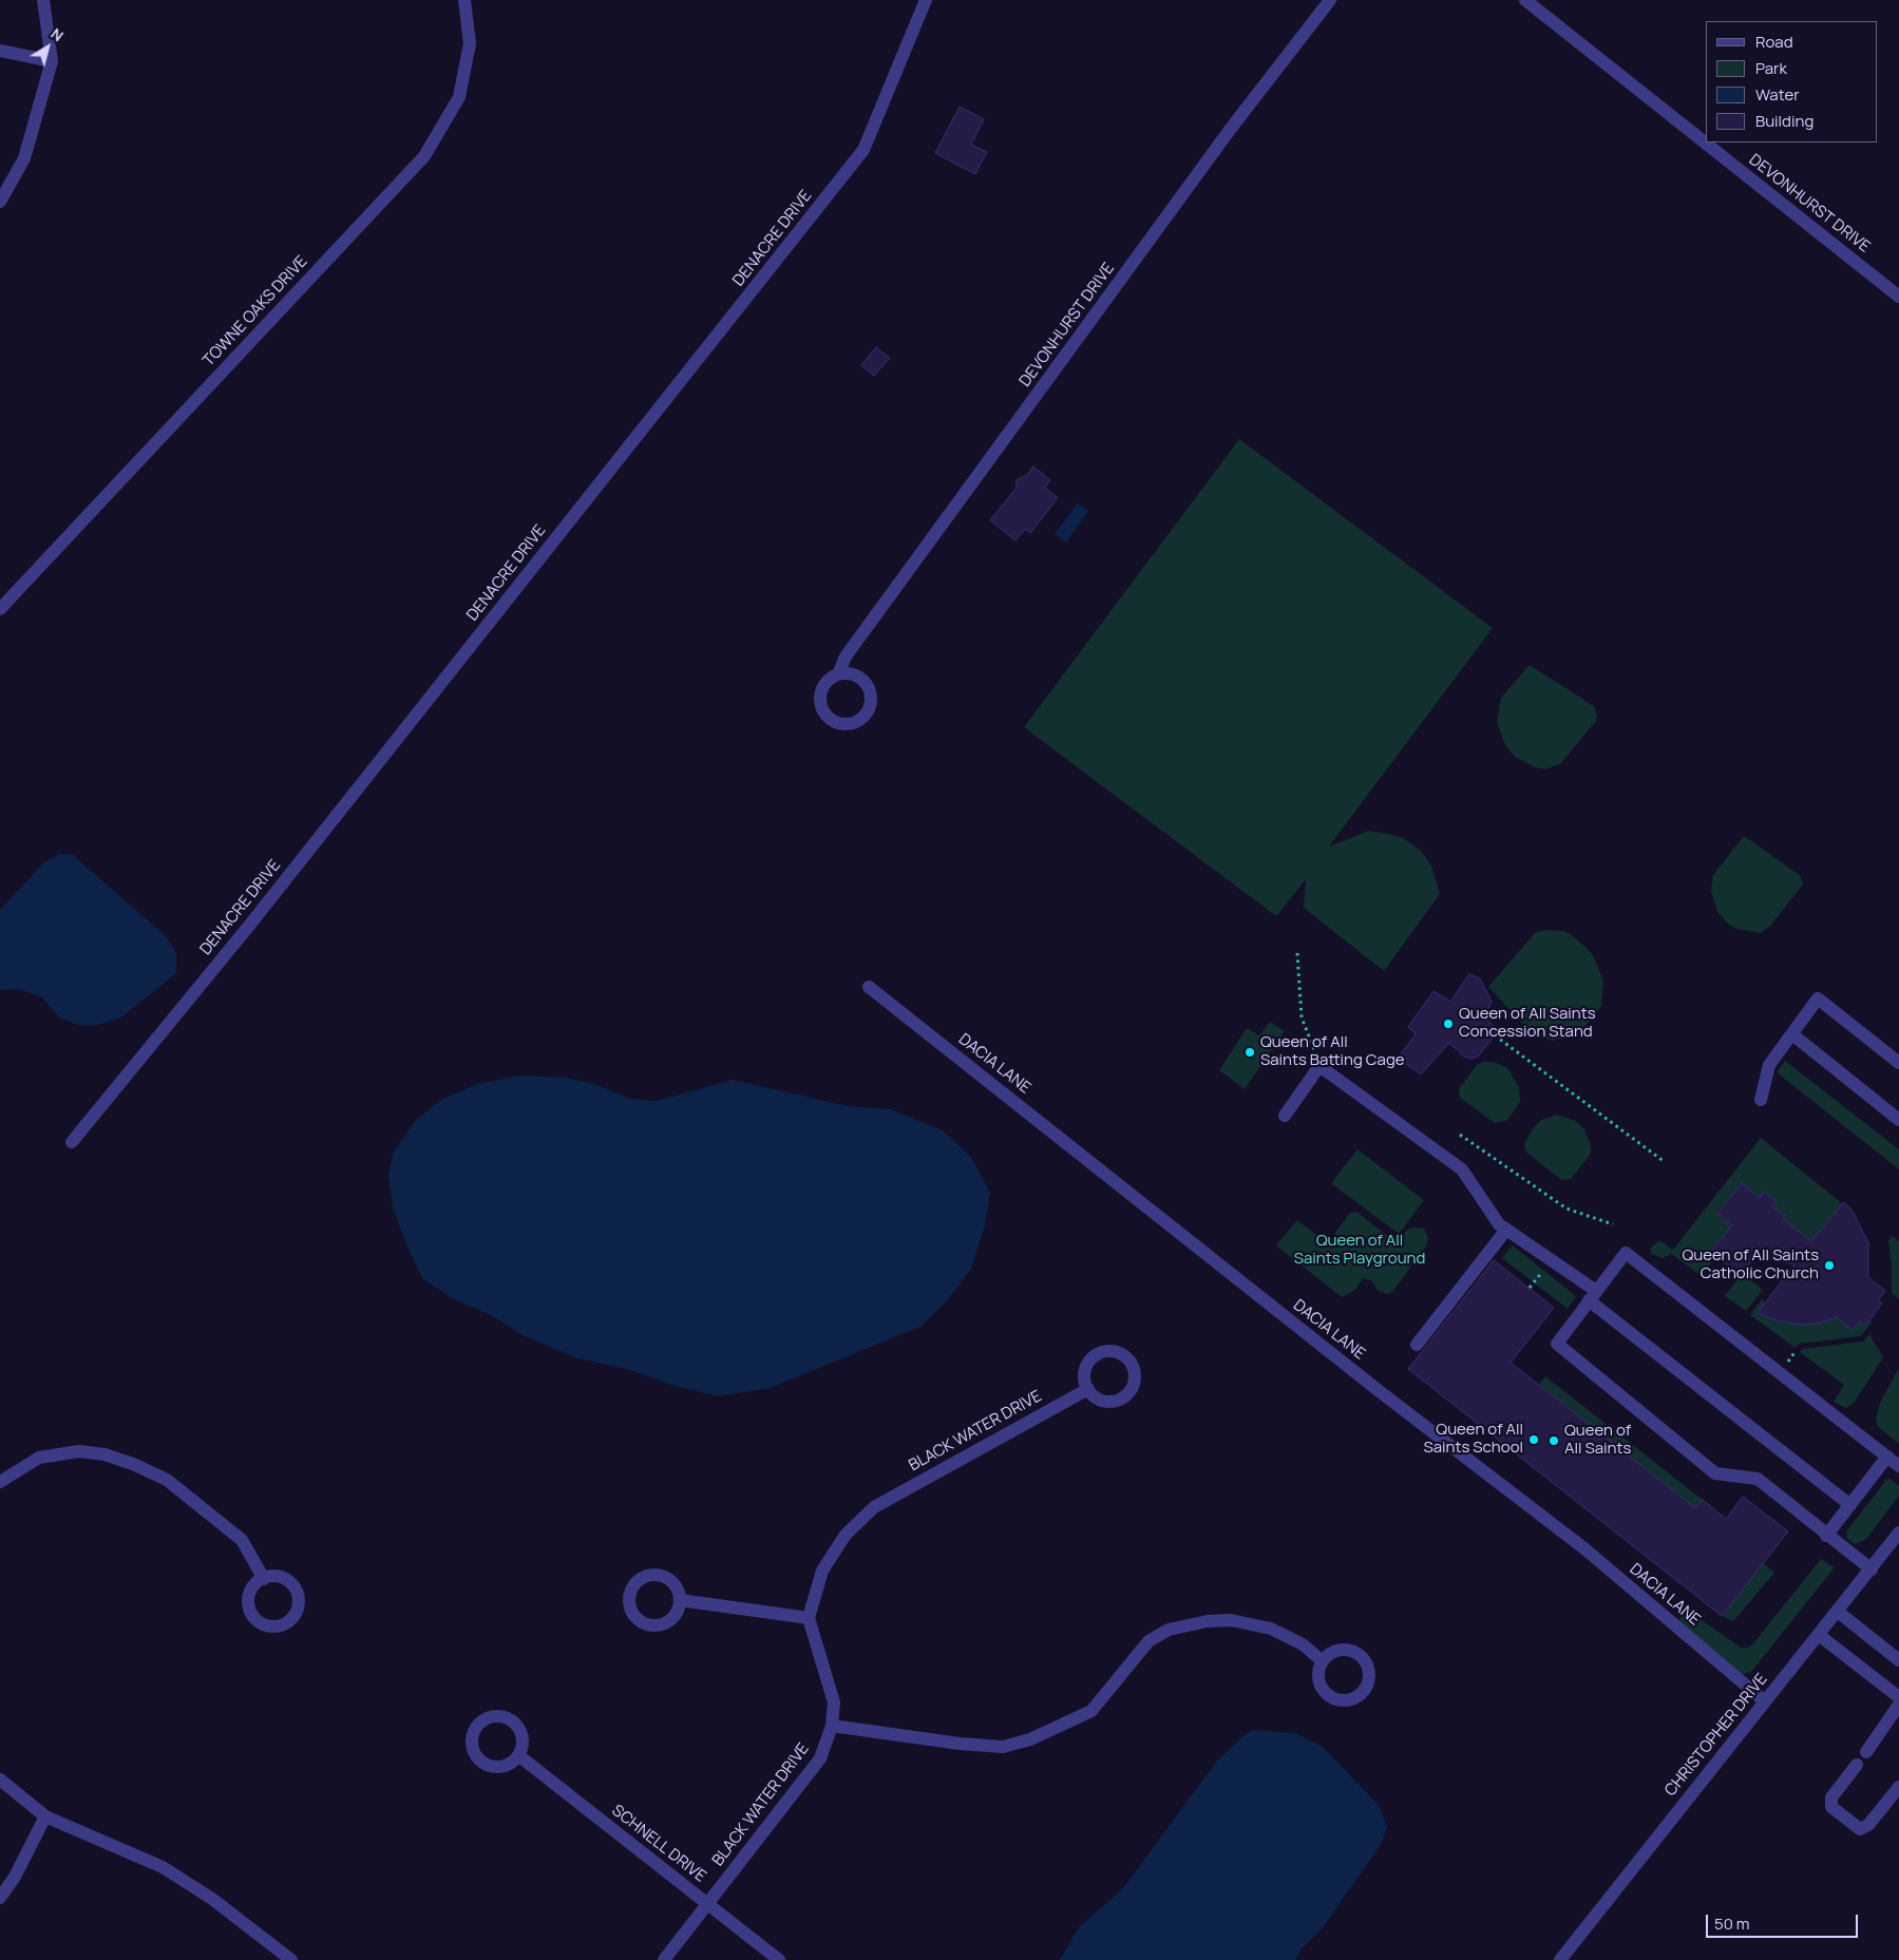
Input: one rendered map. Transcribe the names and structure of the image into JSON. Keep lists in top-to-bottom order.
{
  "streets": {
    "street": [
      "DEVONHURST DRIVE",
      "DENACRE DRIVE",
      "TOWNE OAKS DRIVE",
      "DACIA LANE",
      "BLACK WATER DRIVE",
      "CHRISTOPHER DRIVE",
      "SCHNELL DRIVE"
    ]
  },
  "crossings": [
    ["DACIA LANE", "CHRISTOPHER DRIVE"],
    ["BLACK WATER DRIVE", "SCHNELL DRIVE"]
  ],
  "parks": ["Queen of All Saints Playground"],
  "places": [
    "Queen of All Saints Concession Stand",
    "Queen of All Saints Batting Cage",
    "Queen of All Saints Catholic Church",
    "Queen of All Saints School",
    "Queen of All Saints"
  ],
  "legend": [
    "Road",
    "Park",
    "Water",
    "Building"
  ],
  "scale_bar": "50 m",
  "north": "top right"
}
